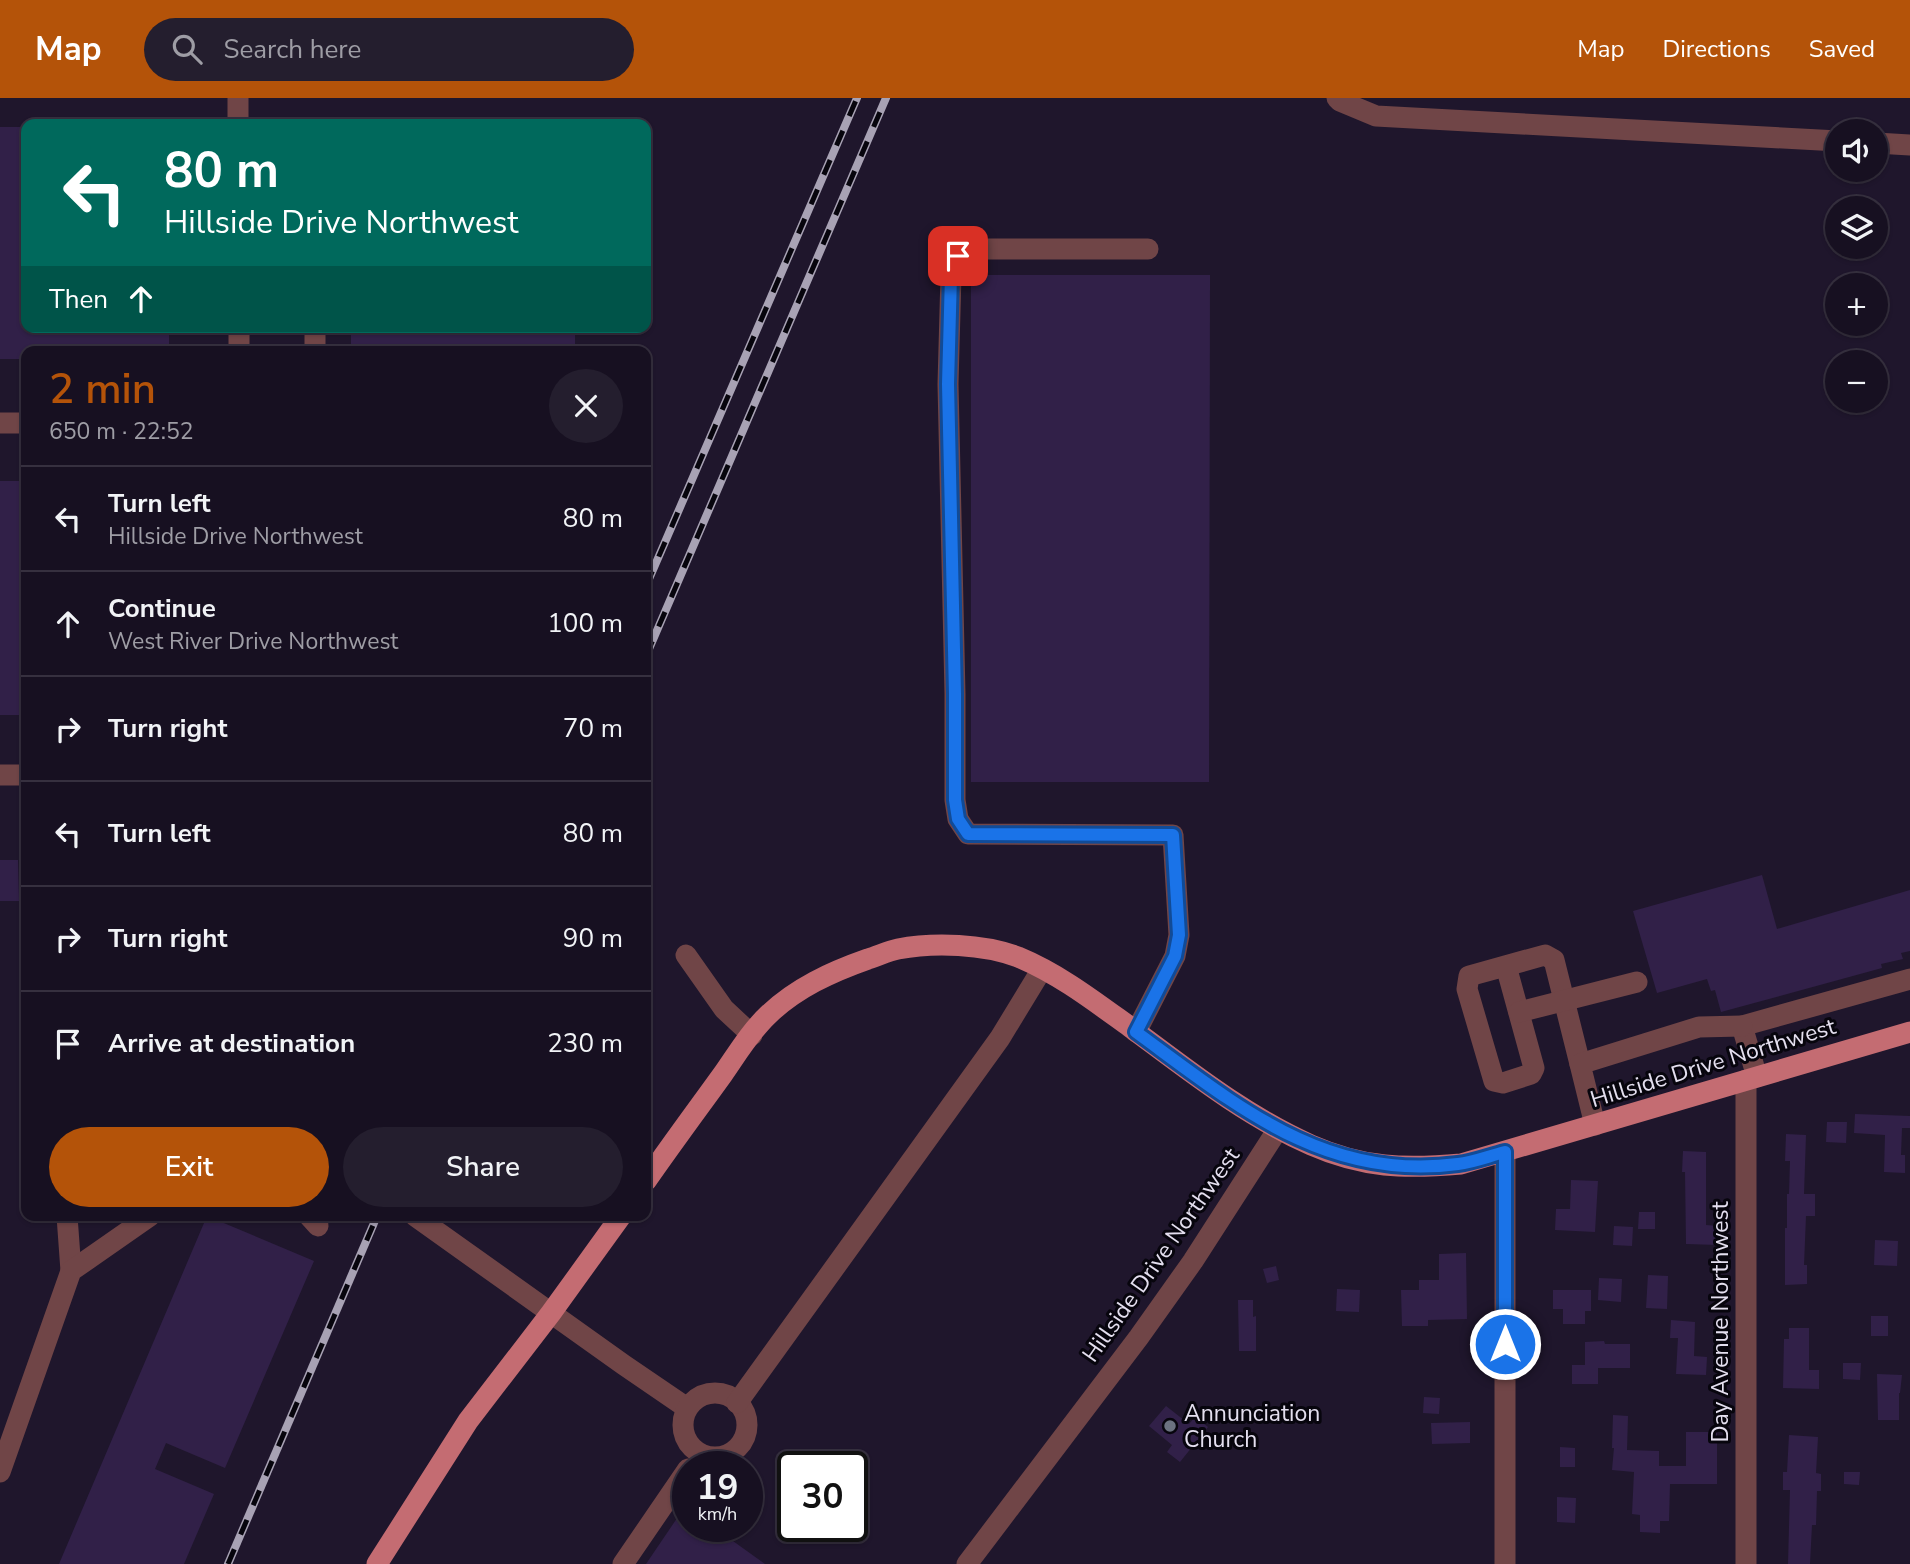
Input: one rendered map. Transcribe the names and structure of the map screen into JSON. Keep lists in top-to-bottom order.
{
  "streets": {
    "main road": ["Hillside Drive Northwest"],
    "street": ["Day Avenue Northwest"]
  },
  "crossings": [
    ["Hillside Drive Northwest", "Day Avenue Northwest"]
  ],
  "places": ["Annunciation Church"],
  "page": {
    "header": "Map",
    "search": "Search here",
    "nav": ["Map", "Directions", "Saved"],
    "map_buttons": ["+", "−"],
    "turn": ["80 m", "Hillside Drive Northwest"],
    "then": "Then",
    "heading": ["2 min", "650 m · 22:52"],
    "list": [
      {
        "name": "Turn left",
        "note": "Hillside Drive Northwest",
        "value": "80 m"
      },
      {
        "name": "Continue",
        "note": "West River Drive Northwest",
        "value": "100 m"
      },
      {
        "name": "Turn right",
        "value": "70 m"
      },
      {
        "name": "Turn left",
        "value": "80 m"
      },
      {
        "name": "Turn right",
        "value": "90 m"
      },
      {
        "name": "Arrive at destination",
        "value": "230 m"
      }
    ],
    "buttons": ["Exit", "Share"],
    "speed": "19 km/h",
    "limit": "30"
  }
}
